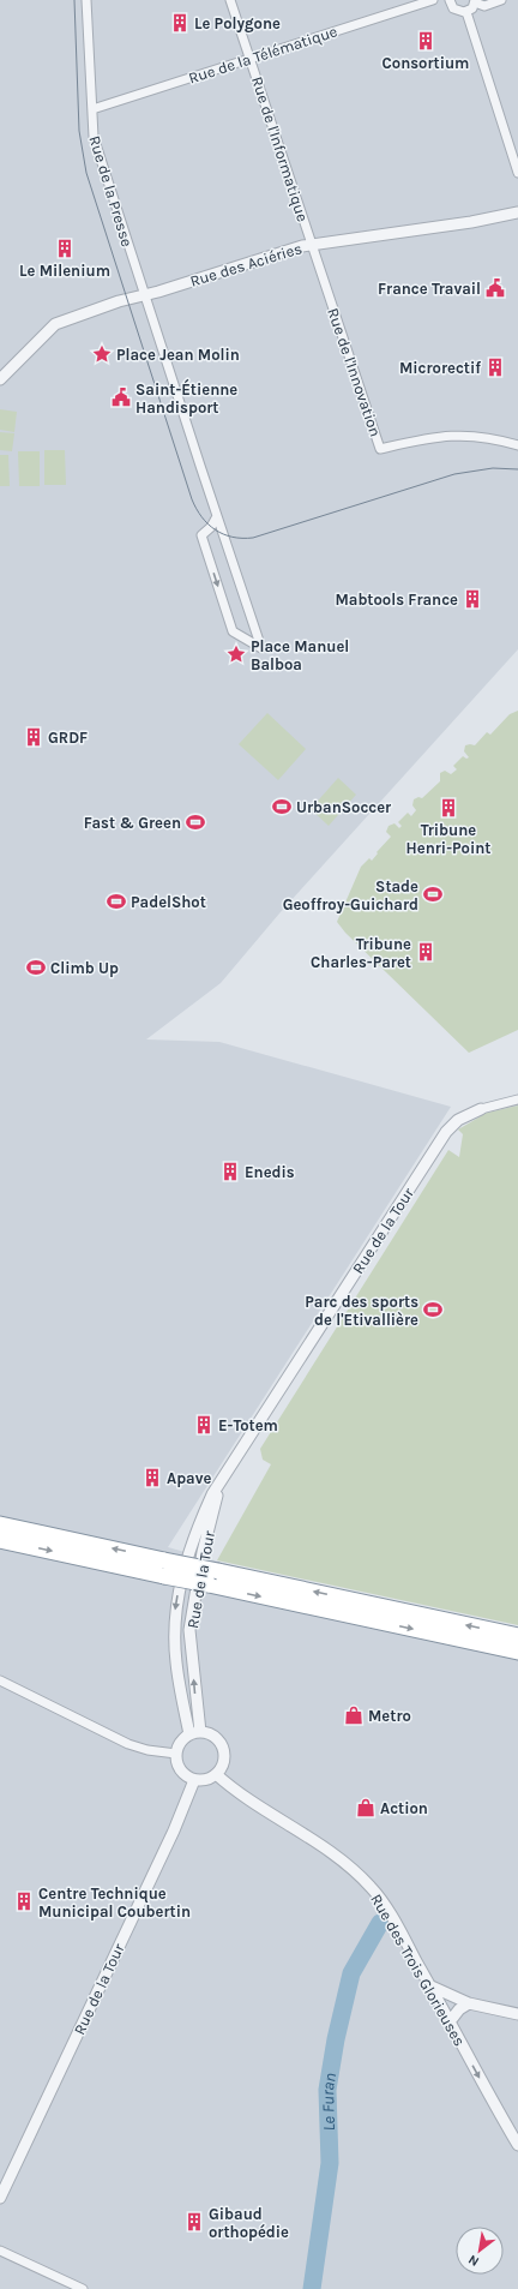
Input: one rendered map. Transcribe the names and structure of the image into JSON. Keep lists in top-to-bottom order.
{
  "streets": {
    "street": [
      "Rue de la Télématique",
      "Rue de l'Informatique",
      "Rue de la Presse",
      "Rue des Aciéries",
      "Rue de l'Innovation",
      "Rue de la Tour",
      "Rue des Trois Glorieuses"
    ]
  },
  "crossings": [
    ["Rue de la Télématique", "Rue de l'Informatique"],
    ["Rue de la Télématique", "Rue de la Presse"],
    ["Rue de l'Informatique", "Rue des Aciéries"],
    ["Rue de l'Informatique", "Rue de l'Innovation"],
    ["Rue de la Presse", "Rue des Aciéries"],
    ["Rue des Aciéries", "Rue de l'Innovation"],
    ["Rue de la Tour", "Rue des Trois Glorieuses"]
  ],
  "water": ["Le Furan"],
  "places": {
    "building": [
      "Le Polygone",
      "Consortium",
      "Le Milenium",
      "Microrectif",
      "Mabtools France",
      "GRDF",
      "Tribune Henri-Point",
      "Tribune Charles-Paret",
      "Enedis",
      "E-Totem",
      "Apave",
      "Centre Technique Municipal Coubertin",
      "Gibaud orthopédie"
    ],
    "public building": ["France Travail", "Saint-Étienne Handisport"],
    "place": ["Place Jean Molin", "Place Manuel Balboa"],
    "sports": [
      "UrbanSoccer",
      "Fast & Green",
      "Stade Geoffroy-Guichard",
      "PadelShot",
      "Climb Up",
      "Parc des sports de l'Etivallière"
    ],
    "shop": ["Metro", "Action"]
  },
  "north": "bottom left"
}
